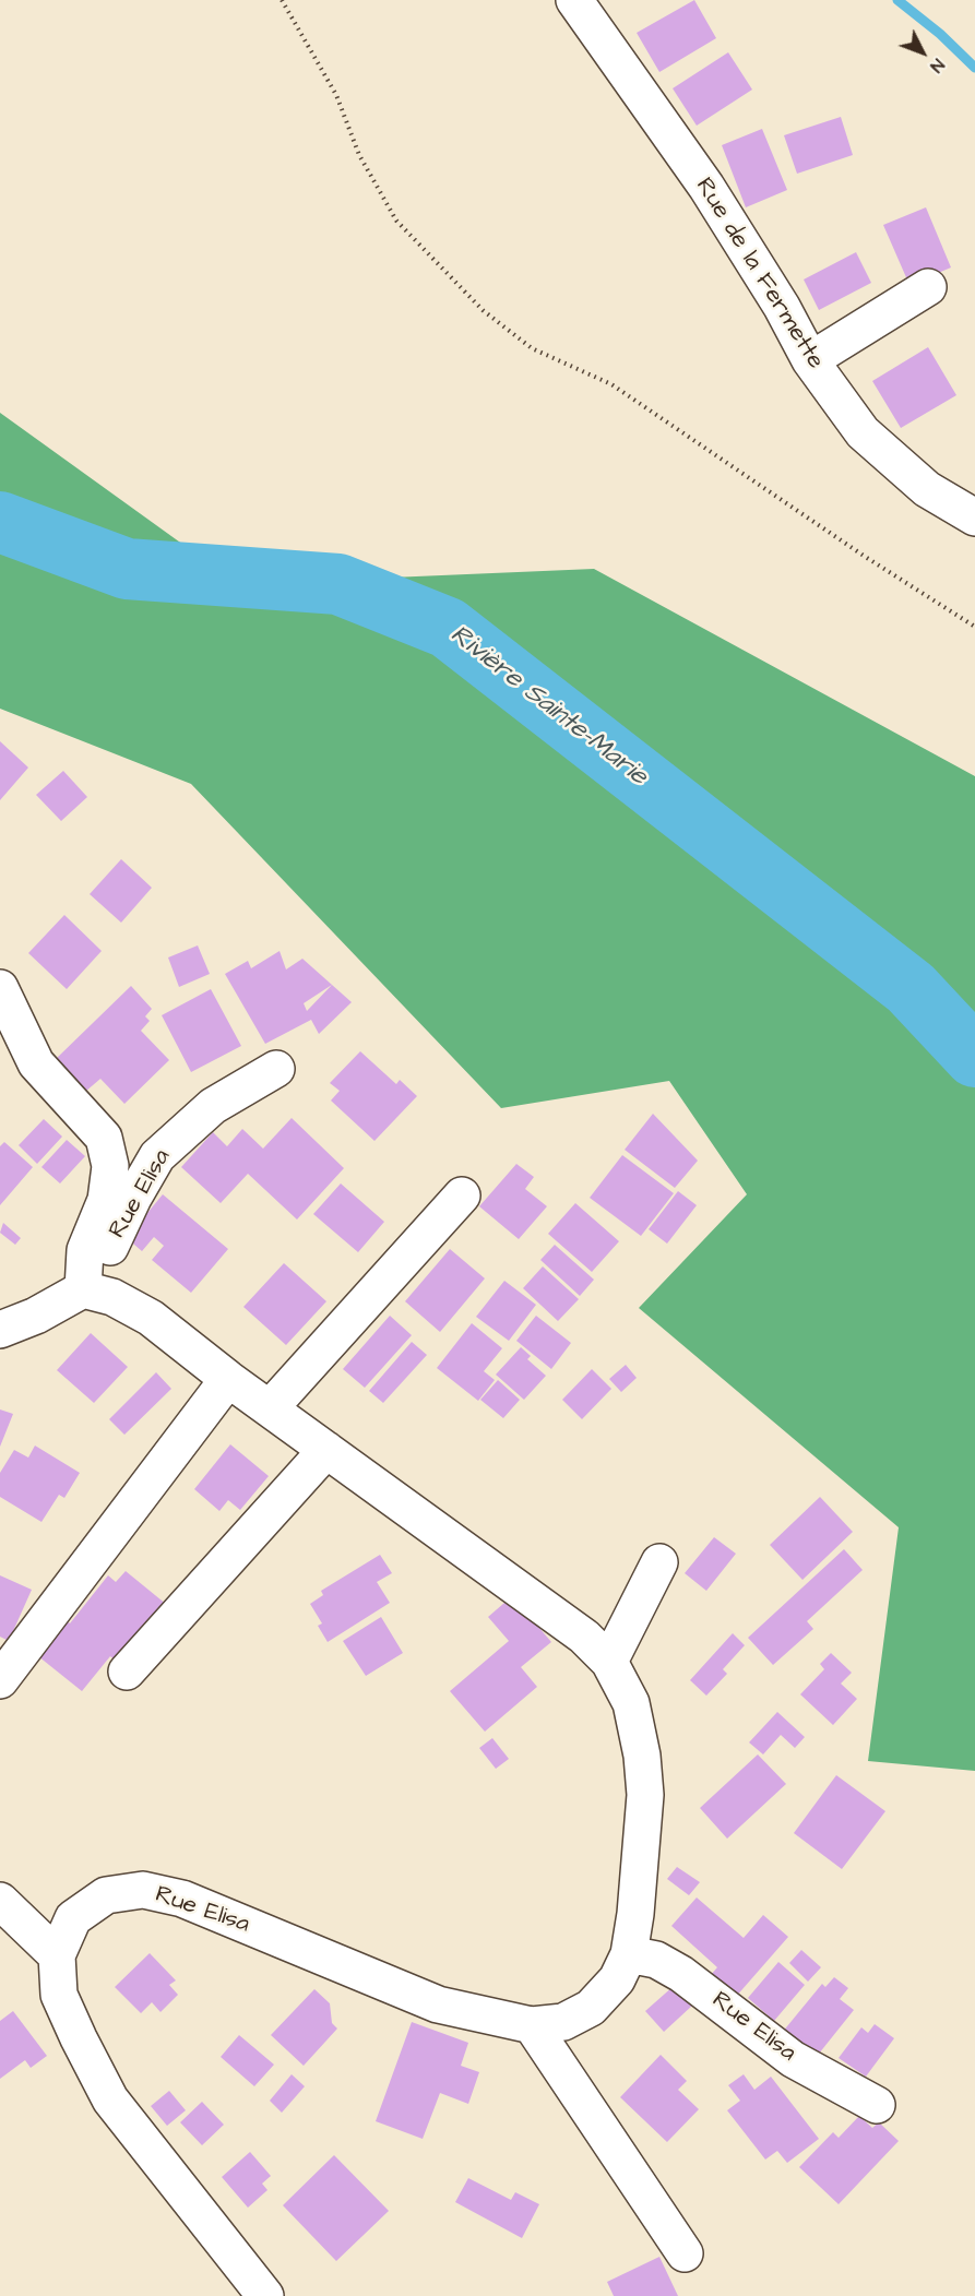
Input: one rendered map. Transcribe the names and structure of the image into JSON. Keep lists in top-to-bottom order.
{
  "streets": {
    "street": ["Rue de la Fermette", "Rue Elisa"]
  },
  "water": ["Rivière Sainte-Marie"],
  "north": "bottom right"
}
